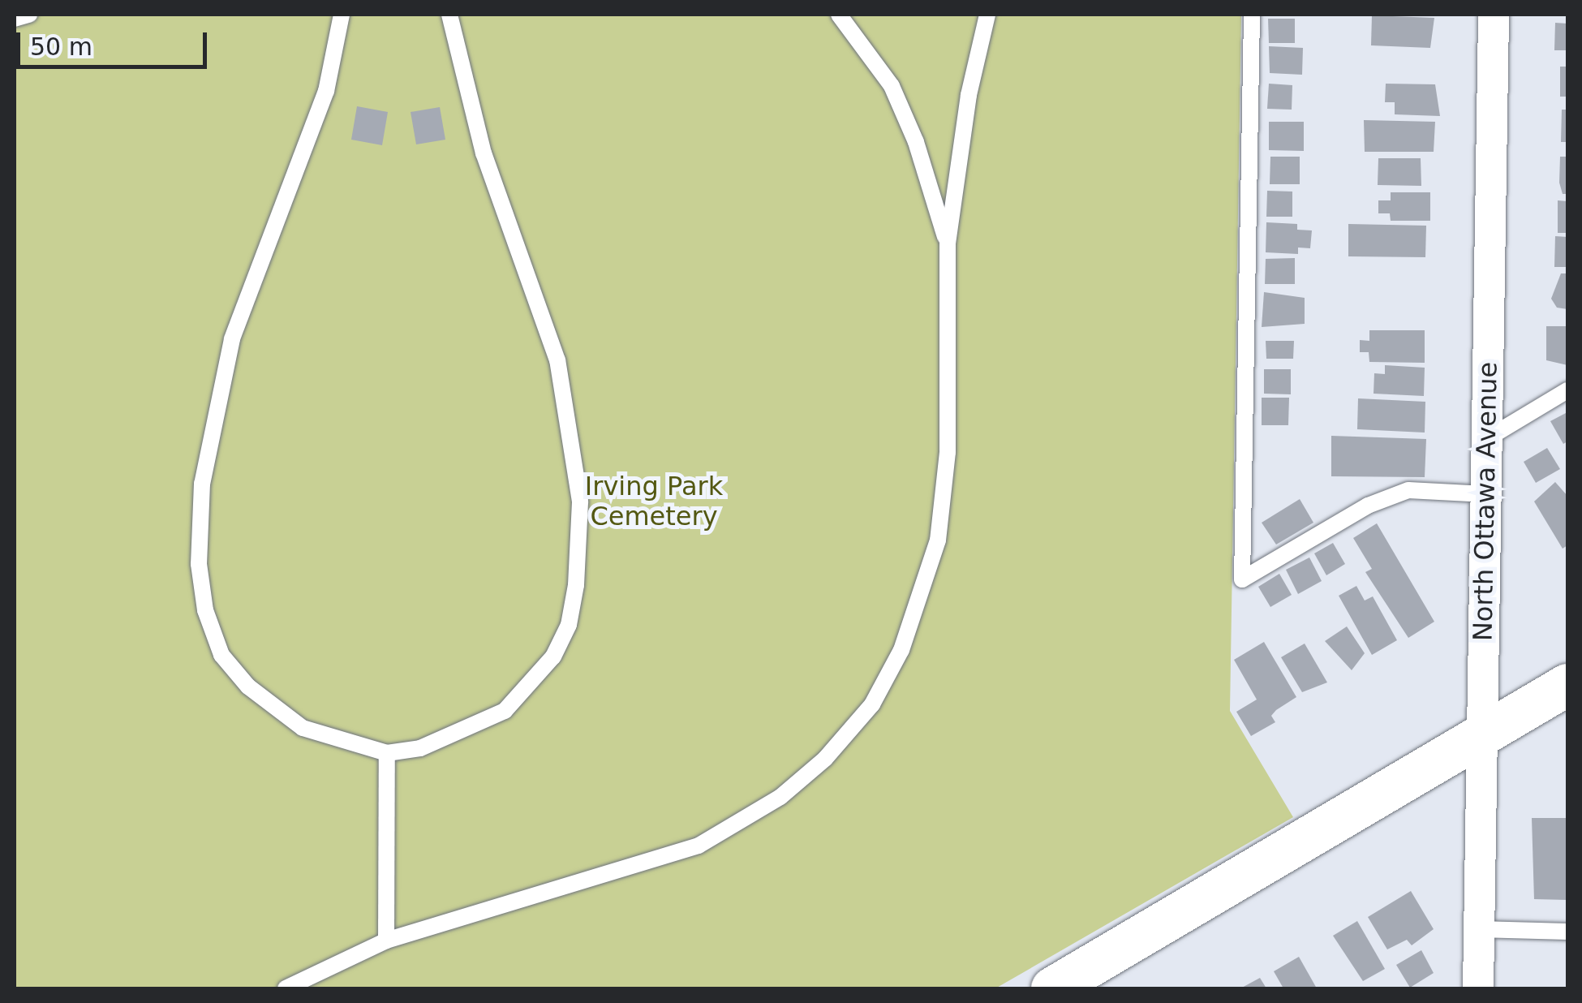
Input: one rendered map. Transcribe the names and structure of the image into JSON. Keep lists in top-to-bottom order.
{
  "streets": {
    "street": ["North Ottawa Avenue"]
  },
  "parks": ["Irving Park Cemetery"],
  "scale_bar": "50 m"
}
